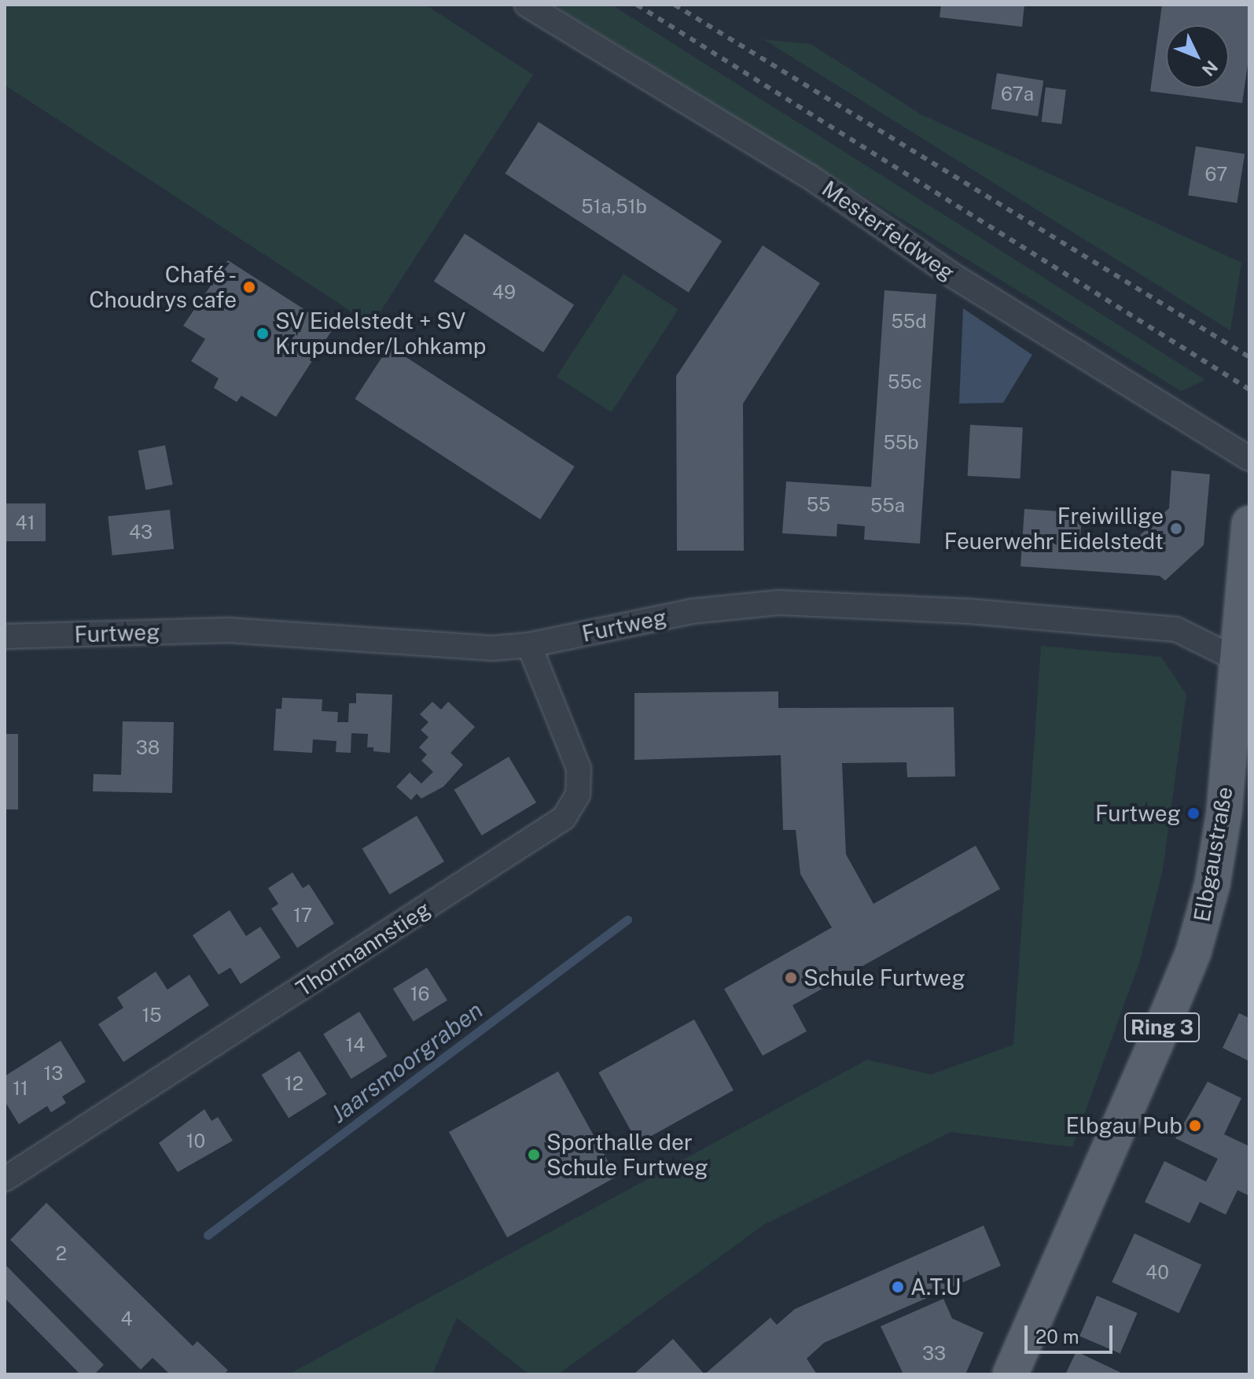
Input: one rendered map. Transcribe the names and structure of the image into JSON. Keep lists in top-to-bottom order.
{
  "streets": {
    "main road": ["Elbgaustraße", "Ring 3"],
    "street": ["Mesterfeldweg", "Furtweg", "Thormannstieg"]
  },
  "crossings": [
    ["Furtweg", "Elbgaustraße"],
    ["Furtweg", "Thormannstieg"]
  ],
  "water": ["Jaarsmoorgraben"],
  "places": [
    "Chafé - Choudrys cafe",
    "SV Eidelstedt + SV Krupunder/Lohkamp",
    "Freiwillige Feuerwehr Eidelstedt",
    "Furtweg",
    "Schule Furtweg",
    "Elbgau Pub",
    "Sporthalle der Schule Furtweg",
    "A.T.U"
  ],
  "house_numbers": [
    "67a",
    "67",
    "51a,51b",
    "49",
    "55d",
    "55c",
    "55b",
    "55",
    "55a",
    "41",
    "43",
    "38",
    "17",
    "16",
    "15",
    "14",
    "13",
    "12",
    "11",
    "10",
    "2",
    "40",
    "4",
    "33"
  ],
  "scale_bar": "20 m",
  "north": "bottom right"
}
